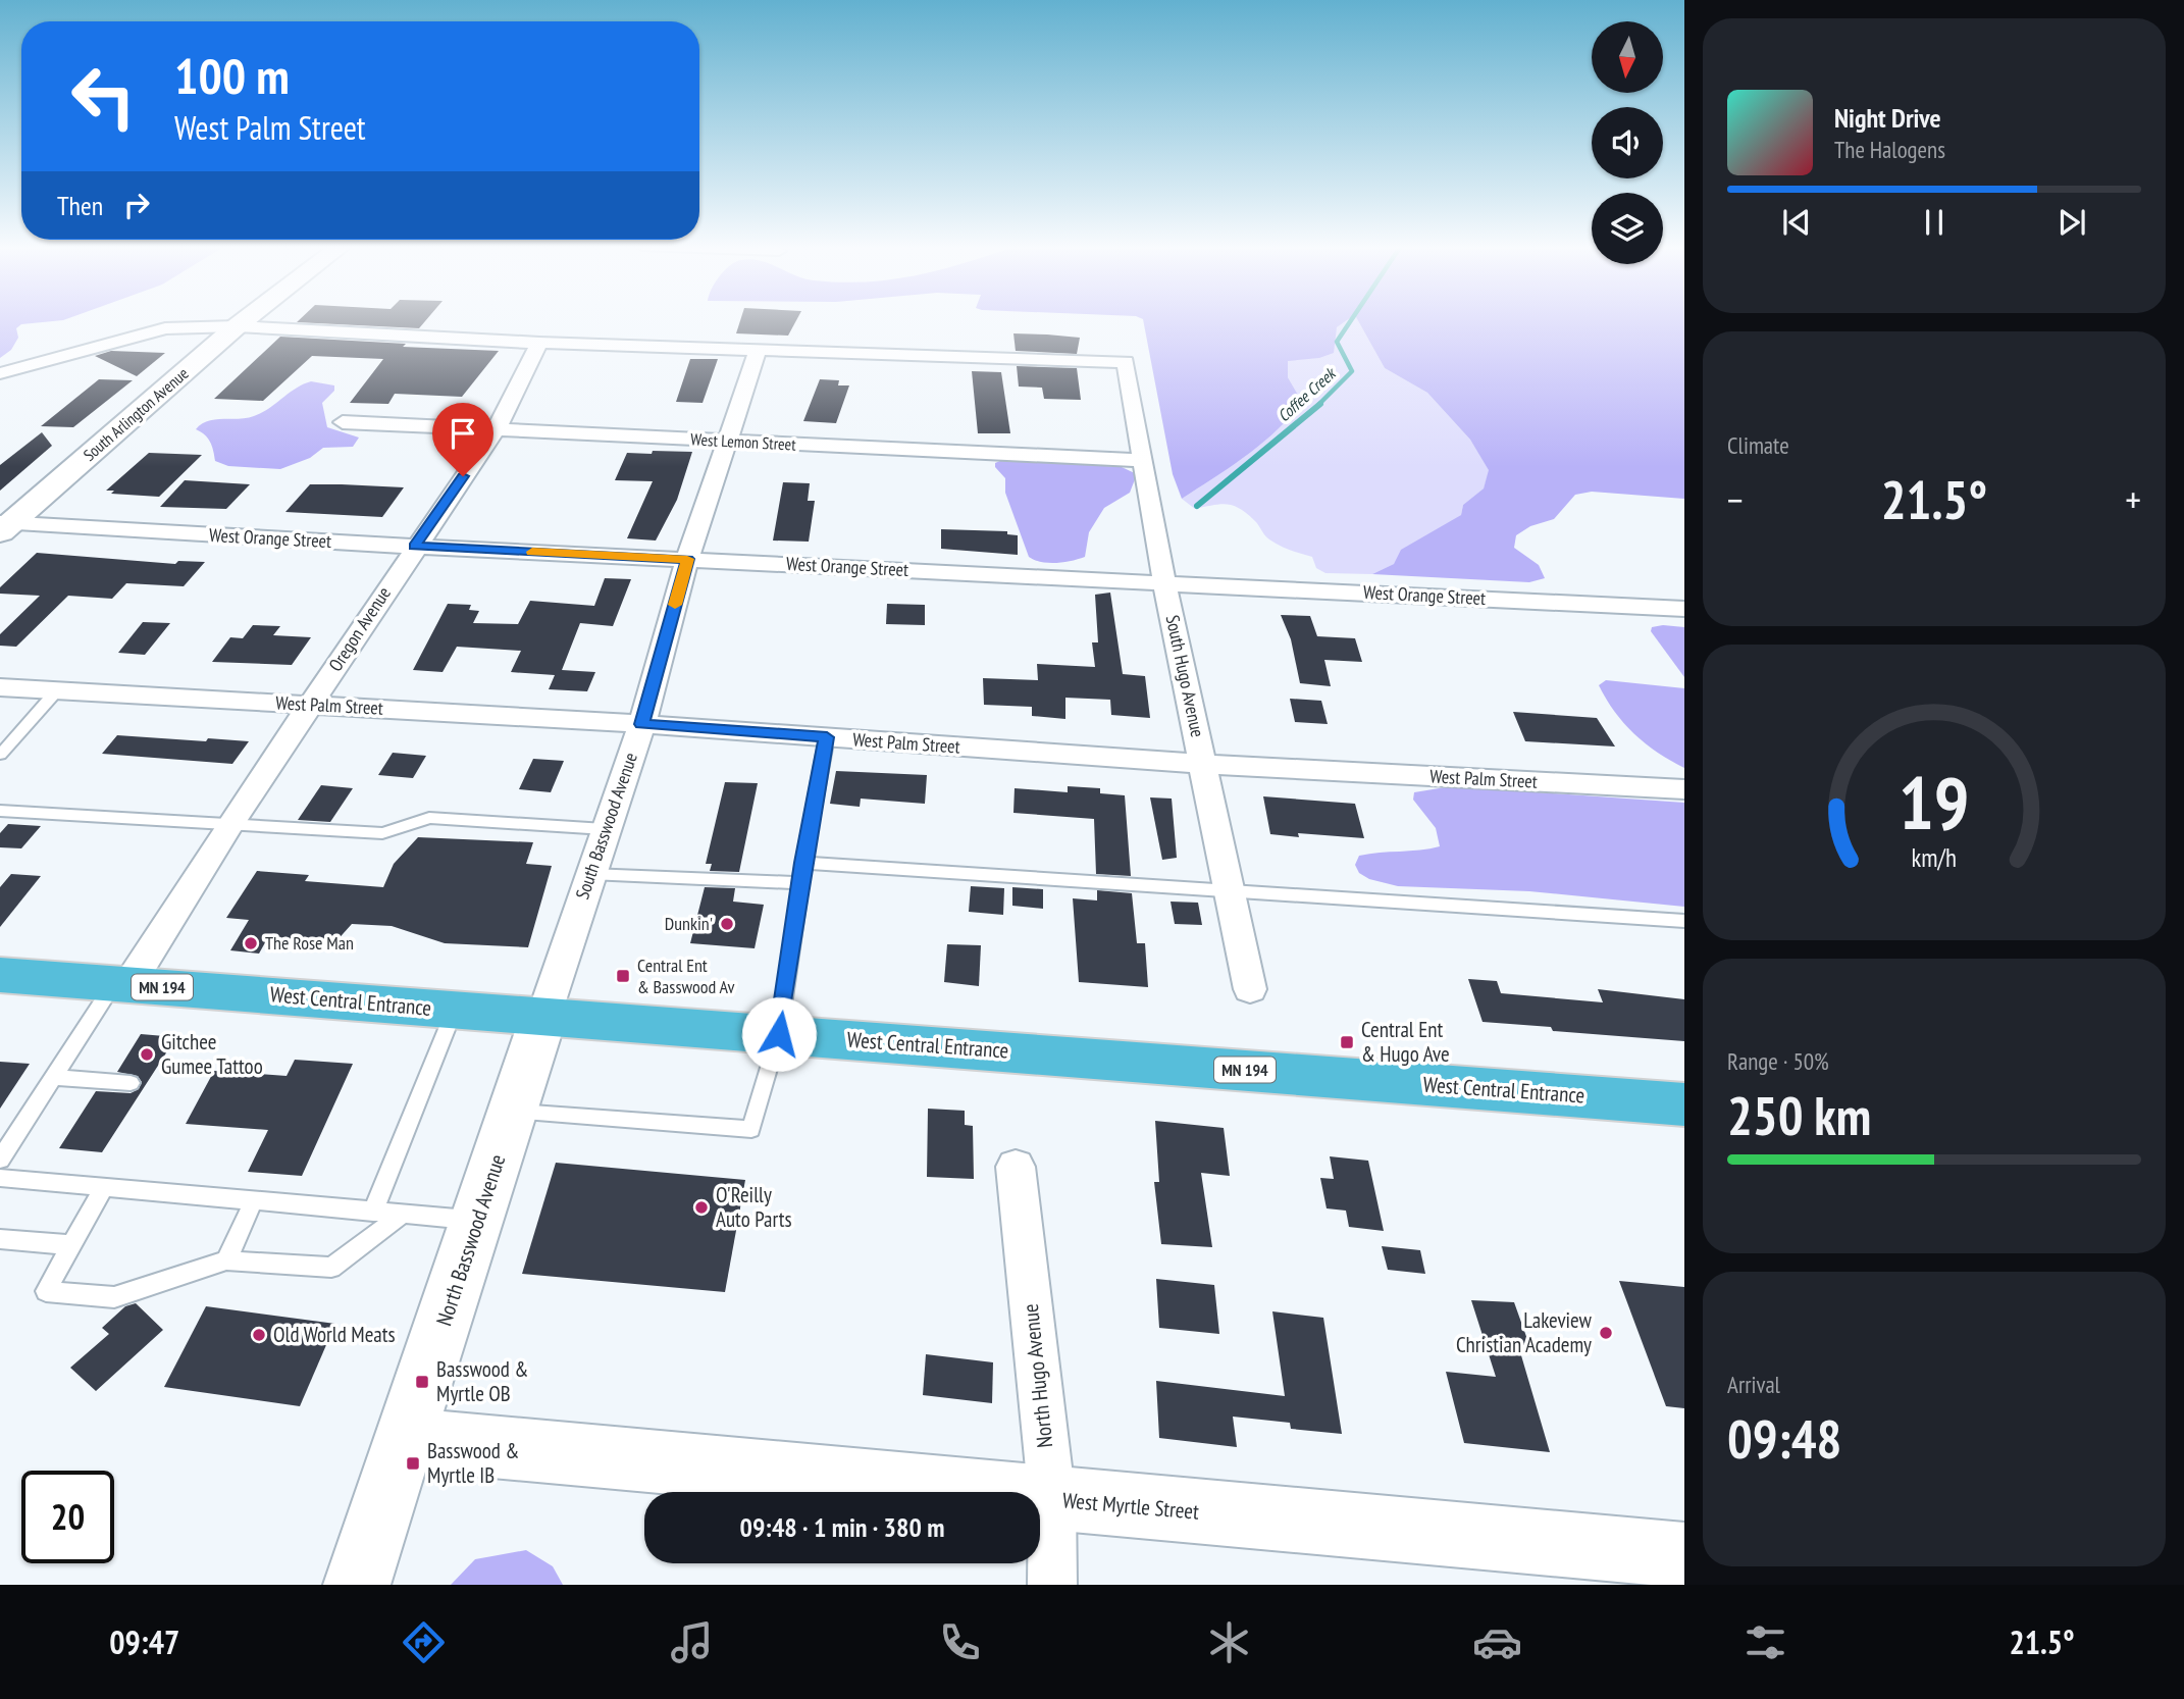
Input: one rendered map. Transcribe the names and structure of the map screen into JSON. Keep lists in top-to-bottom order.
{
  "streets": {
    "highway": ["MN 194", "West Central Entrance"],
    "street": [
      "South Arlington Avenue",
      "West Lemon Street",
      "West Orange Street",
      "Oregon Avenue",
      "South Hugo Avenue",
      "West Palm Street",
      "South Basswood Avenue",
      "North Basswood Avenue",
      "North Hugo Avenue",
      "West Myrtle Street"
    ]
  },
  "crossings": [
    ["South Arlington Avenue", "West Orange Street"],
    ["West Lemon Street", "Oregon Avenue"],
    ["West Lemon Street", "South Hugo Avenue"],
    ["West Lemon Street", "South Basswood Avenue"],
    ["West Orange Street", "Oregon Avenue"],
    ["West Orange Street", "South Hugo Avenue"],
    ["West Orange Street", "South Basswood Avenue"],
    ["Oregon Avenue", "West Palm Street"],
    ["Oregon Avenue", "West Central Entrance"],
    ["South Hugo Avenue", "West Palm Street"],
    ["South Hugo Avenue", "South Basswood Avenue"],
    ["West Palm Street", "South Basswood Avenue"],
    ["South Basswood Avenue", "West Central Entrance"],
    ["South Basswood Avenue", "North Basswood Avenue"],
    ["West Central Entrance", "North Basswood Avenue"],
    ["North Basswood Avenue", "West Myrtle Street"],
    ["North Hugo Avenue", "West Myrtle Street"]
  ],
  "water": ["Coffee Creek"],
  "places": {
    "other": [
      "Dunkin'",
      "The Rose Man",
      "Gitchee Gumee Tattoo",
      "O'Reilly Auto Parts",
      "Lakeview Christian Academy",
      "Old World Meats"
    ],
    "transit": [
      "Central Ent & Basswood Av",
      "Central Ent & Hugo Ave",
      "Basswood & Myrtle OB",
      "Basswood & Myrtle IB"
    ]
  },
  "north": "bottom",
  "page": {
    "turn": ["100 m", "West Palm Street"],
    "song": ["Night Drive", "The Halogens"],
    "then": "Then",
    "tile": [
      "Climate",
      ["Range · 50%", "250 km"],
      ["Arrival", "09:48"]
    ],
    "heat": ["−", "21.5°", "+"],
    "limit": "20",
    "trip": "09:48 · 1 min · 380 m",
    "tabs": ["09:47", "21.5°"],
    "gauge": ["19", "km/h"]
  }
}
